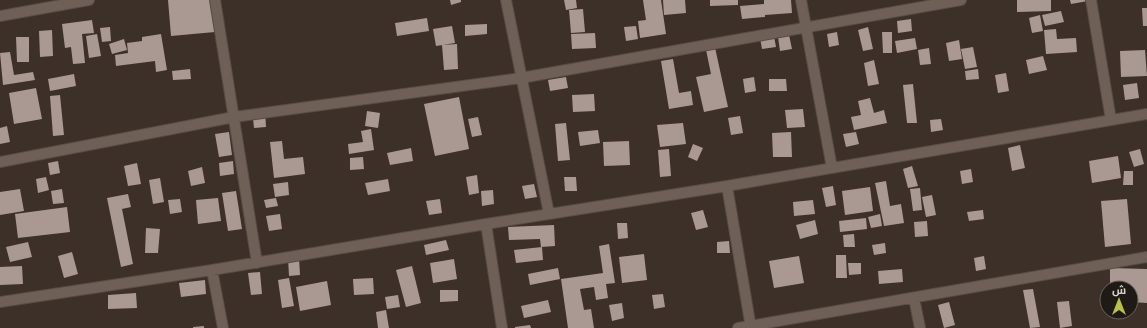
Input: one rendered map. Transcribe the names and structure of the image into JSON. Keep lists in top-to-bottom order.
{
  "north": "top"
}
